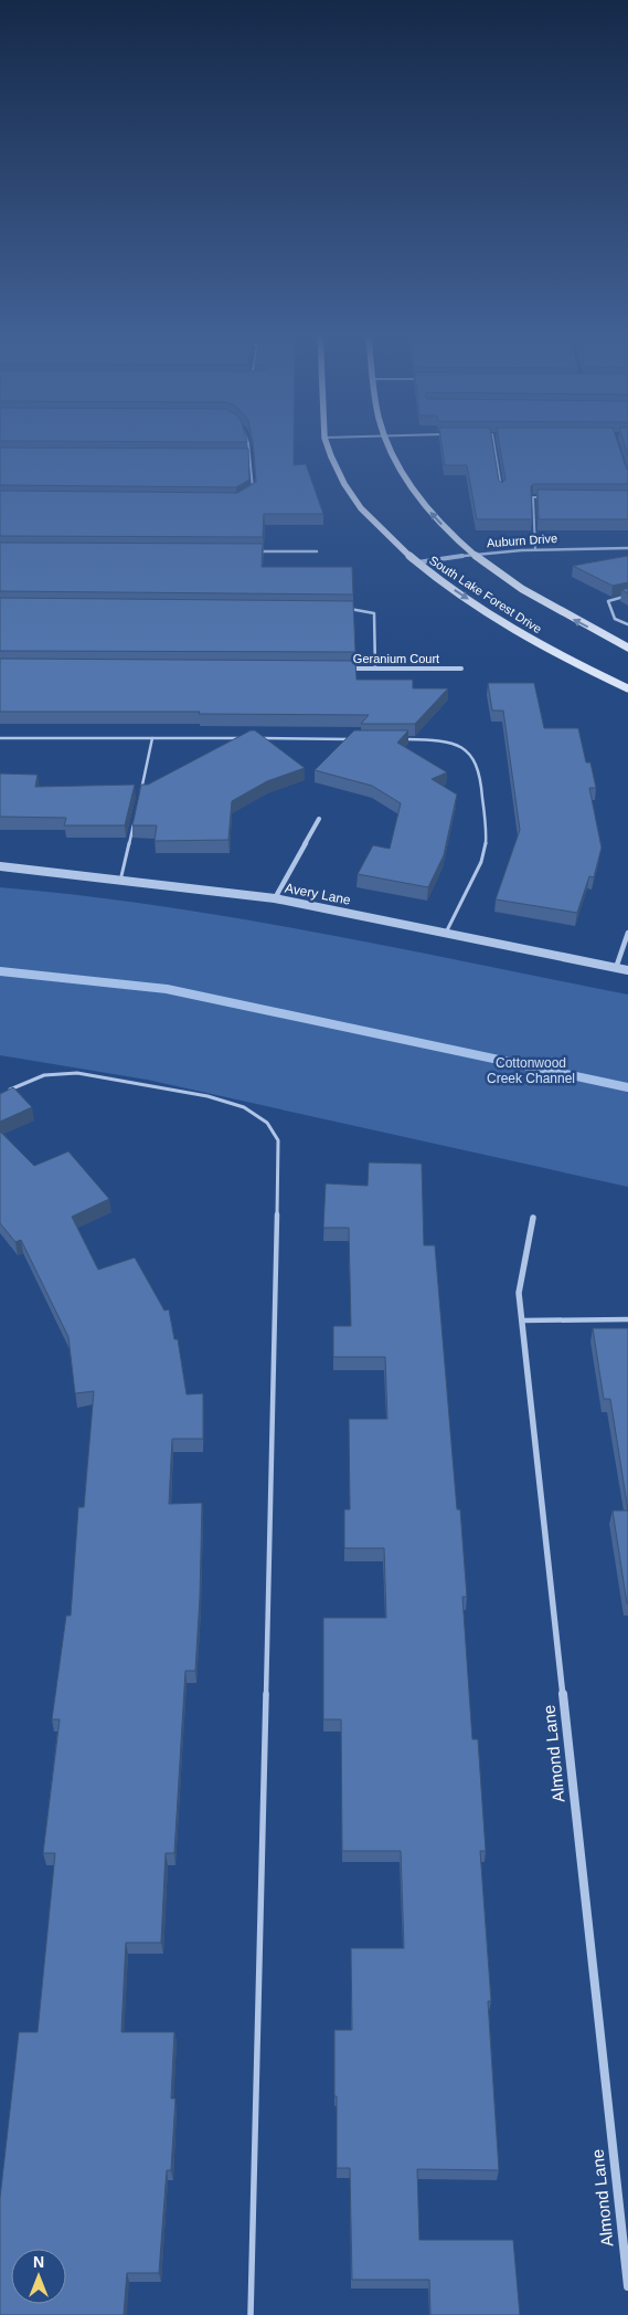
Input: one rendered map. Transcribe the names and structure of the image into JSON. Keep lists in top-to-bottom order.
{
  "streets": {
    "main road": ["South Lake Forest Drive"],
    "street": [
      "Auburn Drive",
      "Geranium Court",
      "Avery Lane",
      "Almond Lane"
    ]
  },
  "crossings": [
    ["Auburn Drive", "South Lake Forest Drive"]
  ],
  "parks": ["Cottonwood Creek Channel"],
  "north": "top"
}
